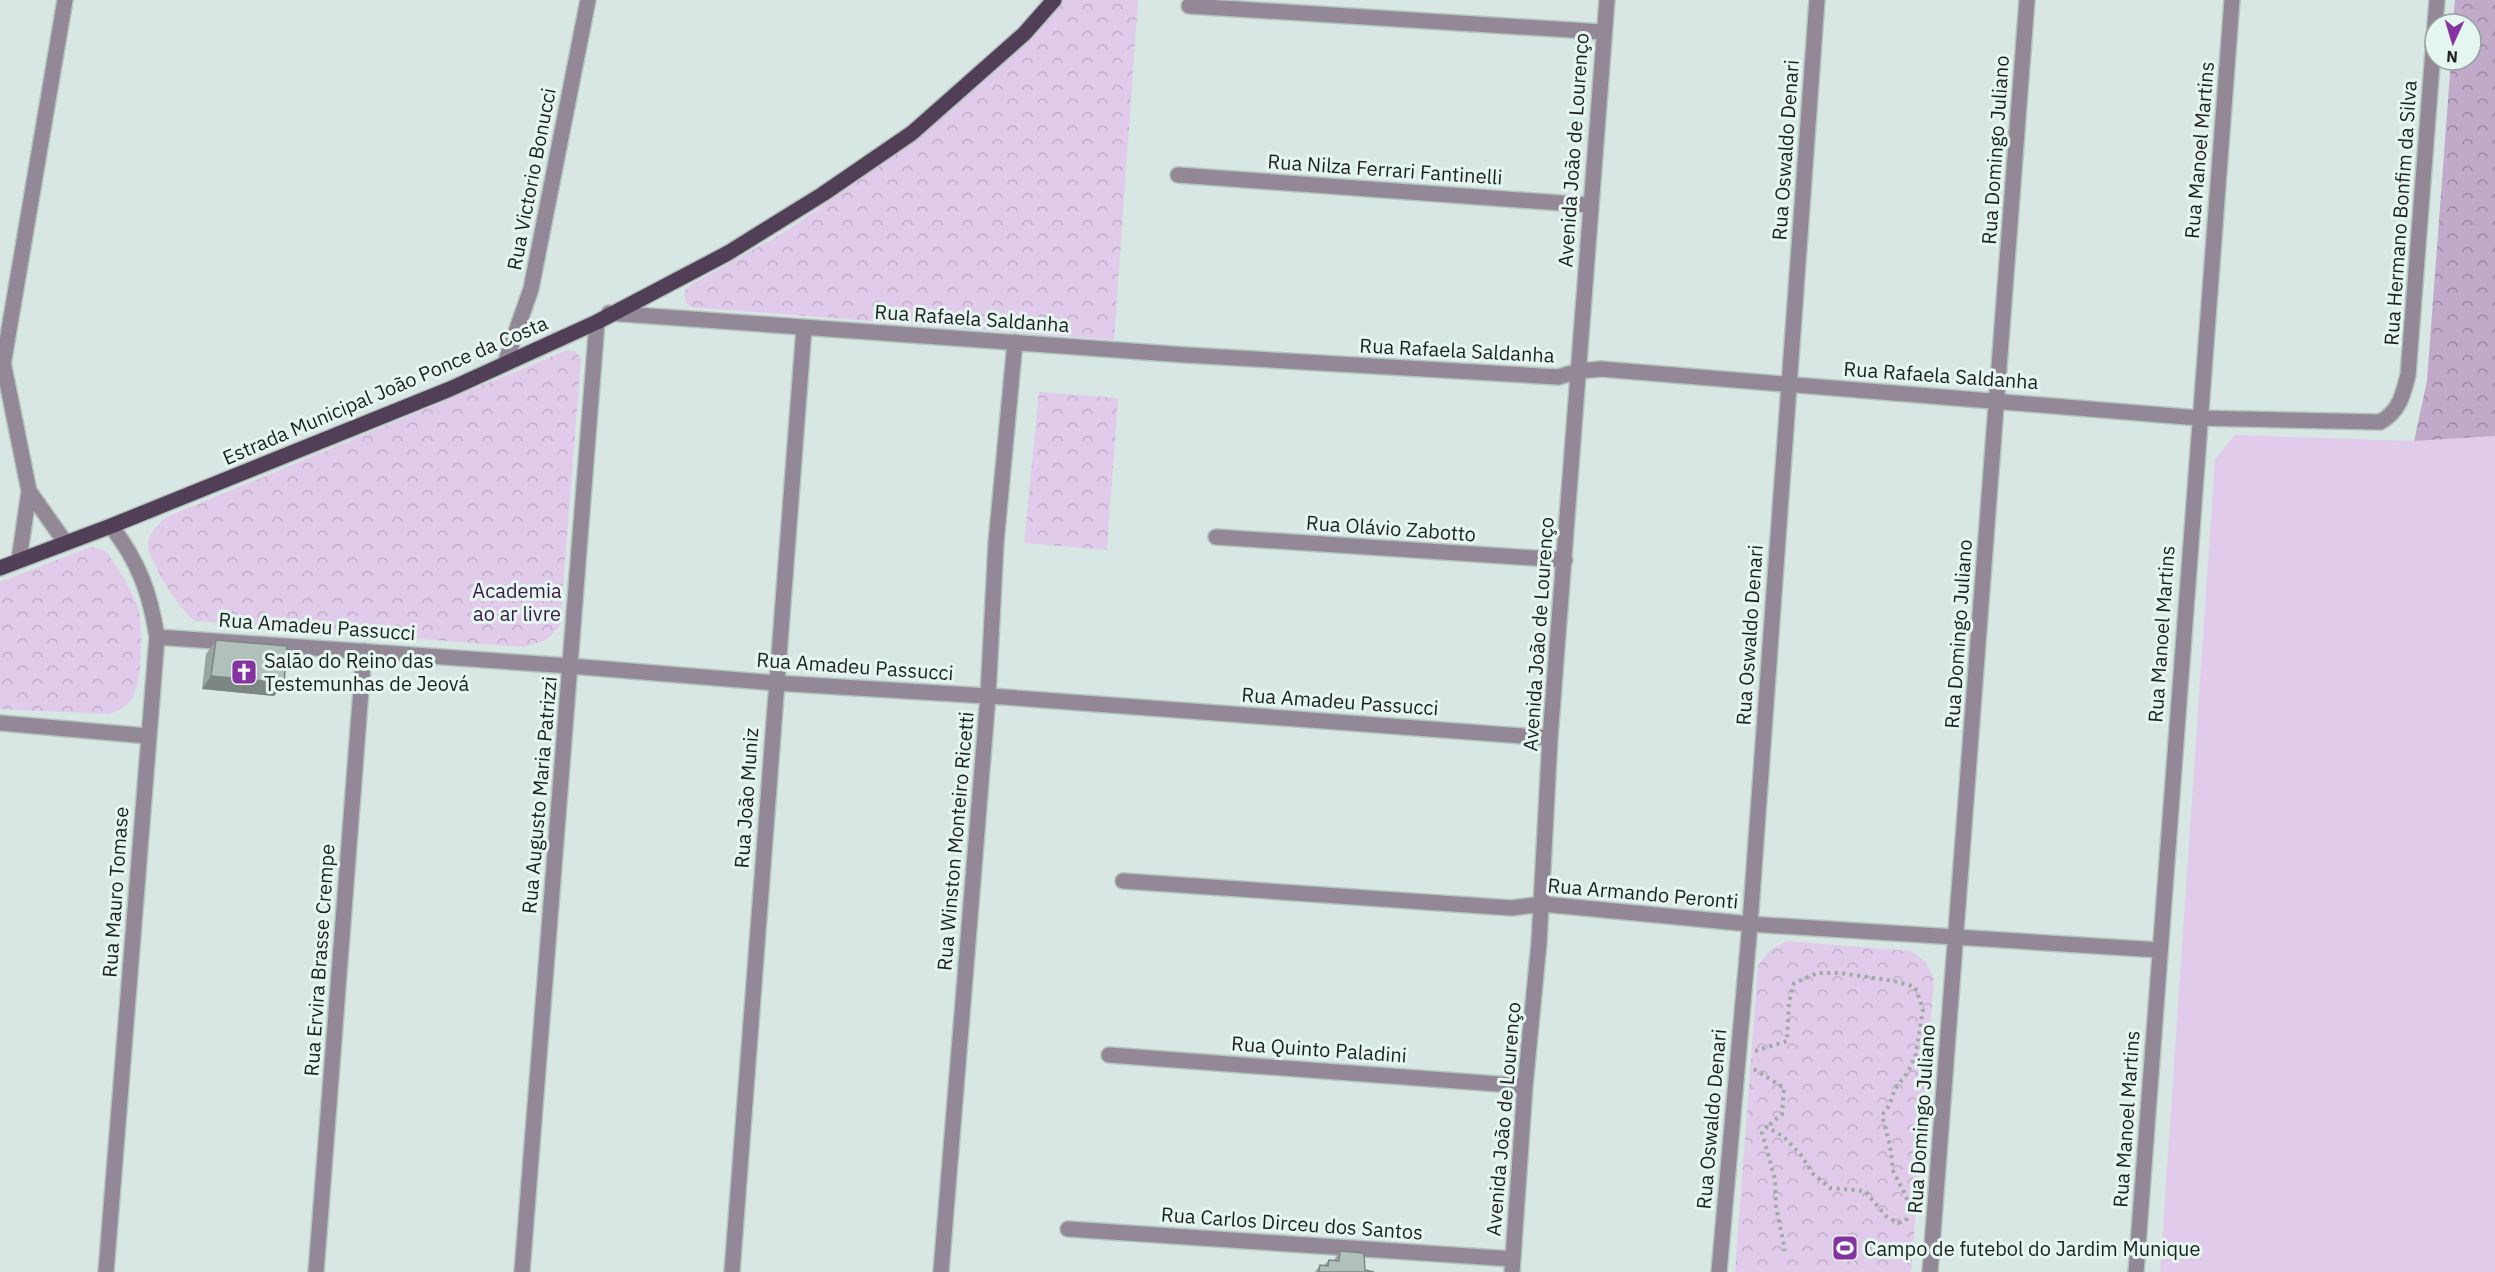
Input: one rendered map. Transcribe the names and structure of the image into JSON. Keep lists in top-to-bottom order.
{
  "streets": {
    "main road": ["Estrada Municipal João Ponce da Costa"],
    "street": [
      "Avenida João de Lourenço",
      "Rua Oswaldo Denari",
      "Rua Domingo Juliano",
      "Rua Manoel Martins",
      "Rua Nilza Ferrari Fantinelli",
      "Rua Victorio Bonucci",
      "Rua Hermano Bonfim da Silva",
      "Rua Rafaela Saldanha",
      "Rua Olávio Zabotto",
      "Rua Amadeu Passucci",
      "Rua Augusto Maria Patrizzi",
      "Rua João Muniz",
      "Rua Winston Monteiro Ricetti",
      "Rua Mauro Tomase",
      "Rua Armando Peronti",
      "Rua Ervira Brasse Crempe",
      "Rua Quinto Paladini",
      "Rua Carlos Dirceu dos Santos"
    ]
  },
  "crossings": [
    ["Avenida João de Lourenço", "Rua Nilza Ferrari Fantinelli"],
    ["Avenida João de Lourenço", "Rua Rafaela Saldanha"],
    ["Avenida João de Lourenço", "Rua Olávio Zabotto"],
    ["Avenida João de Lourenço", "Rua Amadeu Passucci"],
    ["Avenida João de Lourenço", "Rua Armando Peronti"],
    ["Avenida João de Lourenço", "Rua Quinto Paladini"],
    ["Avenida João de Lourenço", "Rua Carlos Dirceu dos Santos"],
    ["Rua Oswaldo Denari", "Rua Rafaela Saldanha"],
    ["Rua Oswaldo Denari", "Rua Armando Peronti"],
    ["Rua Domingo Juliano", "Rua Rafaela Saldanha"],
    ["Rua Domingo Juliano", "Rua Armando Peronti"],
    ["Rua Manoel Martins", "Rua Rafaela Saldanha"],
    ["Rua Manoel Martins", "Rua Armando Peronti"],
    ["Rua Victorio Bonucci", "Estrada Municipal João Ponce da Costa"],
    ["Rua Hermano Bonfim da Silva", "Rua Rafaela Saldanha"],
    ["Rua Rafaela Saldanha", "Estrada Municipal João Ponce da Costa"],
    ["Rua Rafaela Saldanha", "Rua Augusto Maria Patrizzi"],
    ["Rua Rafaela Saldanha", "Rua João Muniz"],
    ["Rua Rafaela Saldanha", "Rua Winston Monteiro Ricetti"],
    ["Estrada Municipal João Ponce da Costa", "Rua Augusto Maria Patrizzi"],
    ["Estrada Municipal João Ponce da Costa", "Rua Mauro Tomase"],
    ["Rua Amadeu Passucci", "Rua Augusto Maria Patrizzi"],
    ["Rua Amadeu Passucci", "Rua João Muniz"],
    ["Rua Amadeu Passucci", "Rua Winston Monteiro Ricetti"],
    ["Rua Amadeu Passucci", "Rua Mauro Tomase"],
    ["Rua Amadeu Passucci", "Rua Ervira Brasse Crempe"]
  ],
  "parks": ["Academia ao ar livre"],
  "places": {
    "church": ["Salão do Reino das Testemunhas de Jeová"],
    "sports": ["Campo de futebol do Jardim Munique"]
  },
  "north": "bottom"
}
